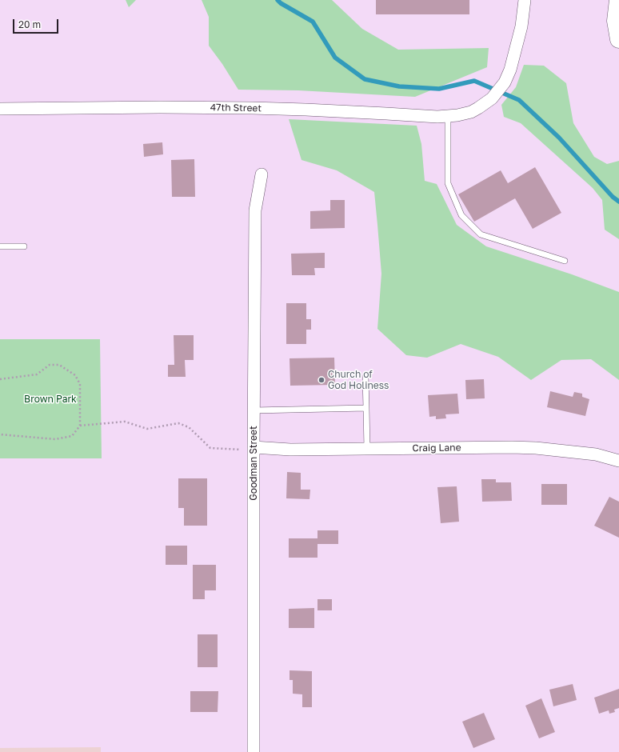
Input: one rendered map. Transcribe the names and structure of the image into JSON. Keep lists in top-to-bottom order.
{
  "streets": {
    "street": ["47th Street", "Craig Lane", "Goodman Street"]
  },
  "crossings": [
    ["Craig Lane", "Goodman Street"]
  ],
  "parks": ["Brown Park"],
  "places": ["Church of God Holiness"],
  "scale_bar": "20 m"
}
